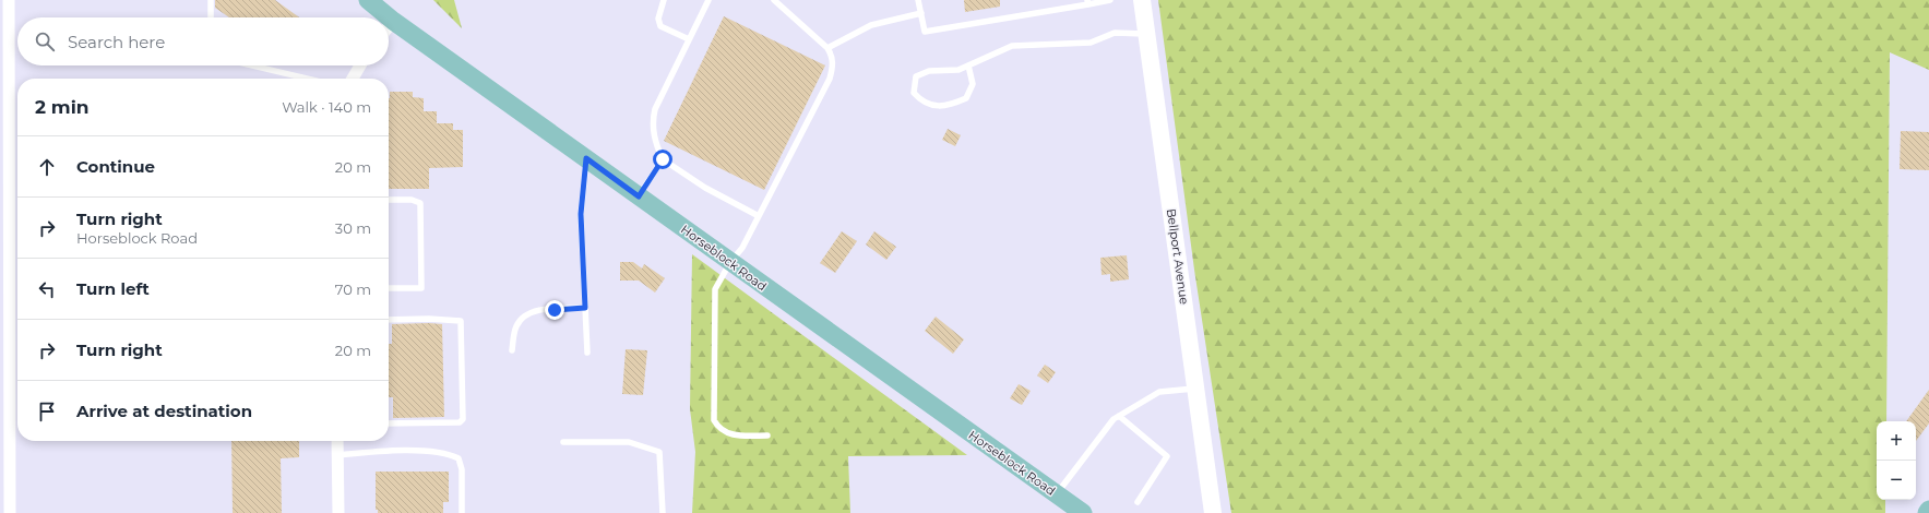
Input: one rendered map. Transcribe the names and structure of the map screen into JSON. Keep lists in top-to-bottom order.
{
  "streets": {
    "main road": ["Bellport Avenue", "Horseblock Road"]
  },
  "page": {
    "search": "Search here",
    "heading": ["2 min", "Walk · 140 m"],
    "list": [
      ["Continue", "20 m"],
      ["Turn right", "Horseblock Road", "30 m"],
      ["Turn left", "70 m"],
      ["Turn right", "20 m"],
      "Arrive at destination"
    ],
    "map_buttons": ["+", "−"]
  }
}
